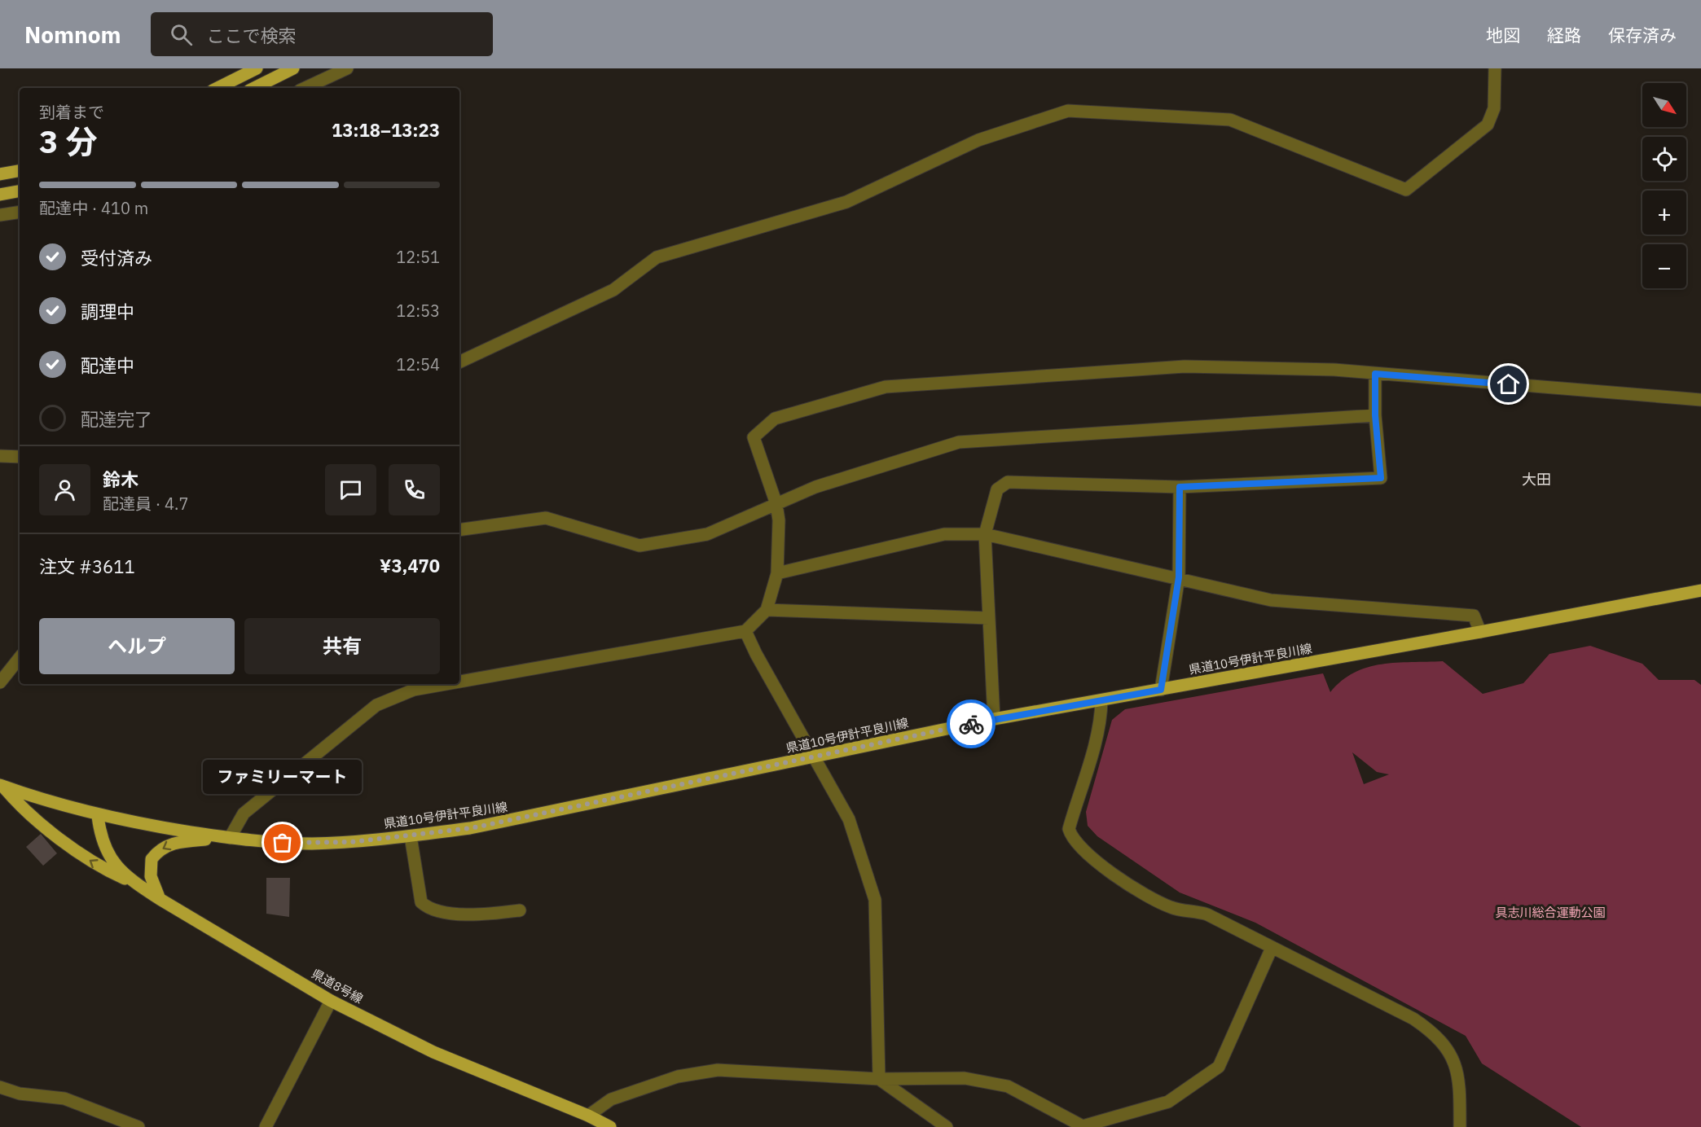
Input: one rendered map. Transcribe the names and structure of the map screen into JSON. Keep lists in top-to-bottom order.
{
  "streets": {
    "main road": ["県道10号伊計平良川線", "県道8号線"]
  },
  "crossings": [
    ["県道10号伊計平良川線", "県道8号線"]
  ],
  "districts": ["大田"],
  "parks": ["具志川総合運動公園"],
  "places": ["ファミリーマート"],
  "north": "bottom right",
  "page": {
    "header": "Nomnom",
    "search": "ここで検索",
    "nav": ["地図", "経路", "保存済み"],
    "map_buttons": ["+", "−"],
    "heading": ["3 分", "到着まで", "13:18–13:23"],
    "panel": [
      "鈴木",
      "配達員 · 4.7",
      "注文 #3611",
      "¥3,470"
    ],
    "bar": "配達中 · 410 m",
    "list": [
      ["受付済み", "12:51"],
      ["調理中", "12:53"],
      ["配達中", "12:54"],
      "配達完了"
    ],
    "buttons": ["ヘルプ", "共有"],
    "bubble": "ファミリーマート"
  }
}
